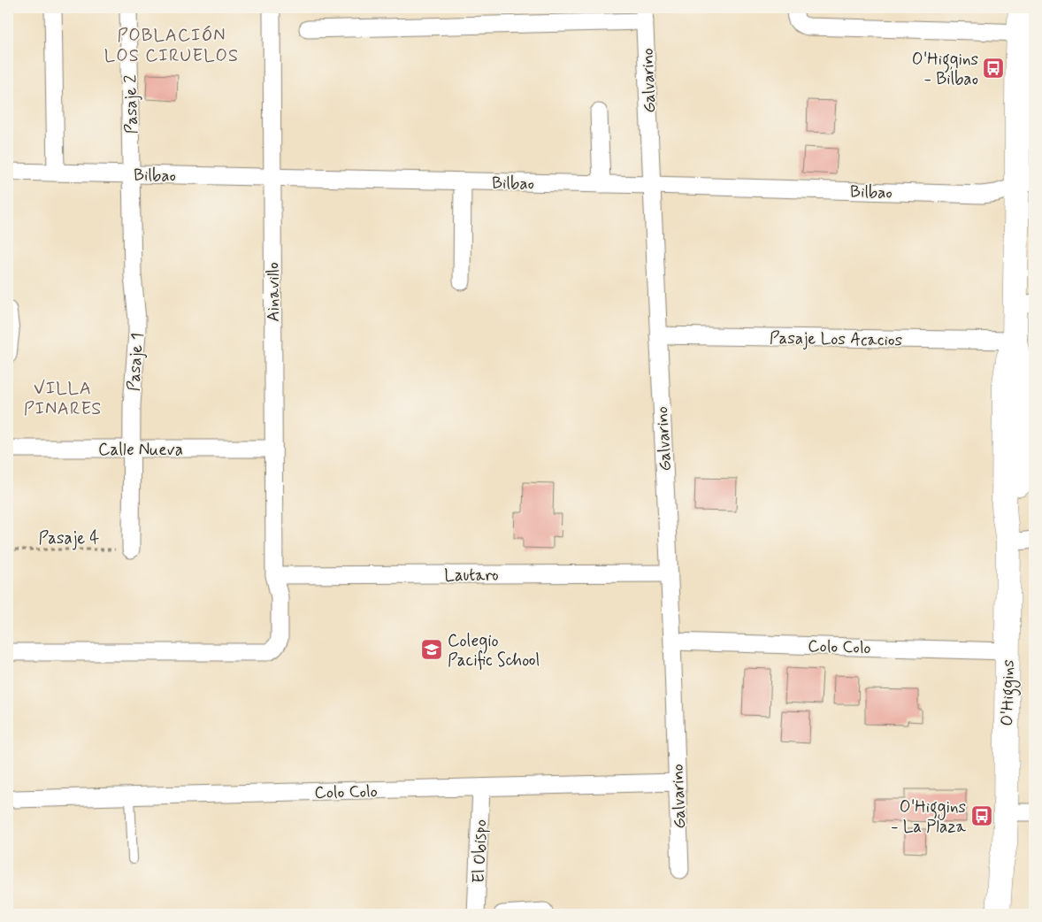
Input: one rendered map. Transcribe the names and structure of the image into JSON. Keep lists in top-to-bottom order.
{
  "streets": {
    "main road": ["O'Higgins"],
    "street": [
      "Galvarino",
      "Pasaje 2",
      "Bilbao",
      "Ainavillo",
      "Pasaje Los Acacios",
      "Pasaje 1",
      "Calle Nueva",
      "Lautaro",
      "Colo Colo",
      "El Obispo"
    ],
    "path": ["Pasaje 4"]
  },
  "crossings": [
    ["Galvarino", "Bilbao"],
    ["Galvarino", "Pasaje Los Acacios"],
    ["Galvarino", "Lautaro"],
    ["Galvarino", "Colo Colo"],
    ["Pasaje 2", "Bilbao"],
    ["Pasaje 2", "Pasaje 1"],
    ["Bilbao", "Ainavillo"],
    ["Bilbao", "Pasaje 1"],
    ["Bilbao", "O'Higgins"],
    ["Ainavillo", "Calle Nueva"],
    ["Ainavillo", "Lautaro"],
    ["Pasaje Los Acacios", "O'Higgins"],
    ["Pasaje 1", "Calle Nueva"],
    ["Pasaje 1", "Pasaje 4"],
    ["Colo Colo", "O'Higgins"],
    ["Colo Colo", "El Obispo"]
  ],
  "districts": ["POBLACIÓN LOS CIRUELOS", "VILLA PINARES"],
  "places": {
    "bus stop": ["O'Higgins - Bilbao", "O'Higgins - La Plaza"],
    "school or university": ["Colegio Pacific School"]
  }
}
